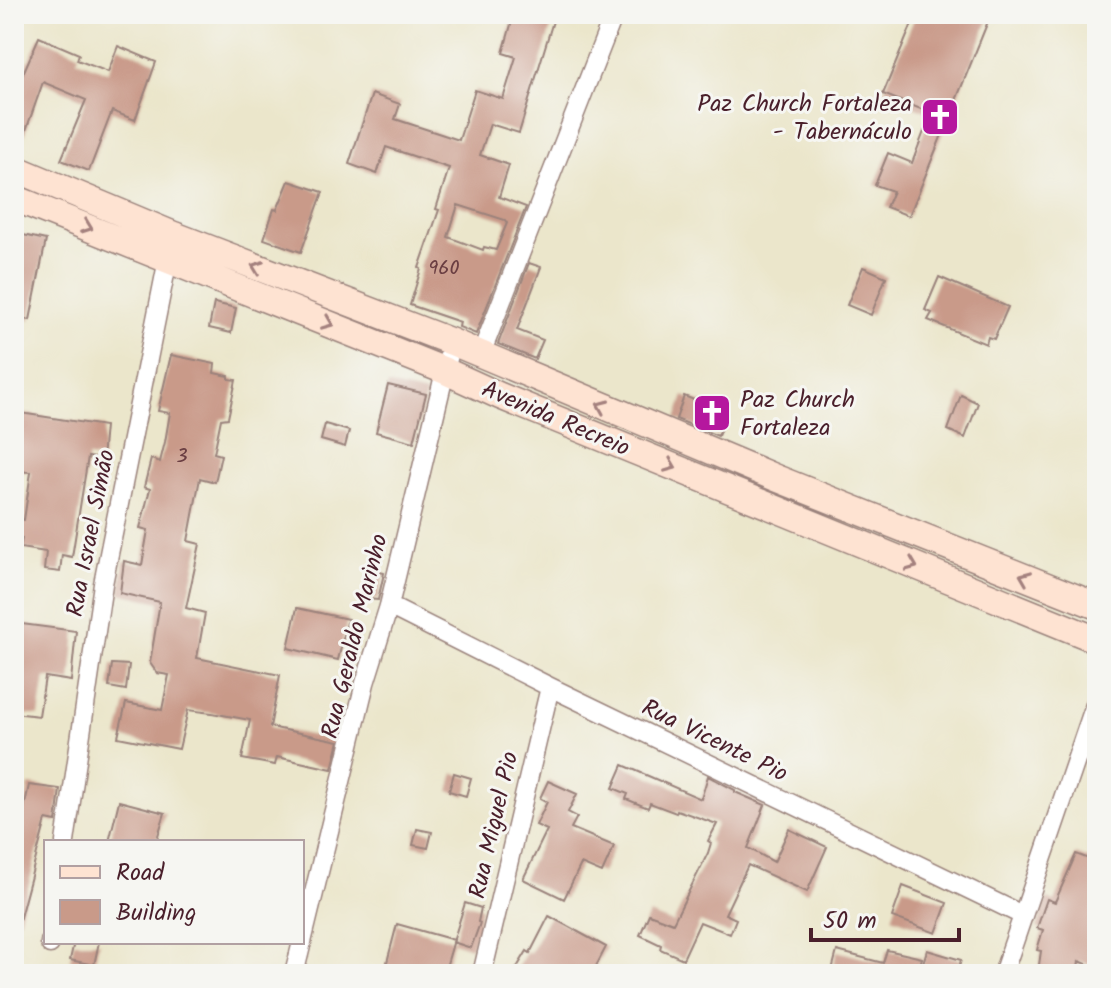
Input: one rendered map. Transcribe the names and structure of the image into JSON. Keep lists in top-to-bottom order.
{
  "streets": {
    "main road": ["Avenida Recreio"],
    "street": [
      "Rua Israel Simão",
      "Rua Geraldo Marinho",
      "Rua Vicente Pio",
      "Rua Miguel Pio"
    ]
  },
  "crossings": [
    ["Avenida Recreio", "Rua Israel Simão"],
    ["Avenida Recreio", "Rua Geraldo Marinho"],
    ["Rua Geraldo Marinho", "Rua Vicente Pio"],
    ["Rua Vicente Pio", "Rua Miguel Pio"]
  ],
  "places": {
    "church": ["Paz Church Fortaleza - Tabernáculo", "Paz Church Fortaleza"]
  },
  "house_numbers": ["960", "3"],
  "legend": ["Road", "Building"],
  "scale_bar": "50 m"
}
